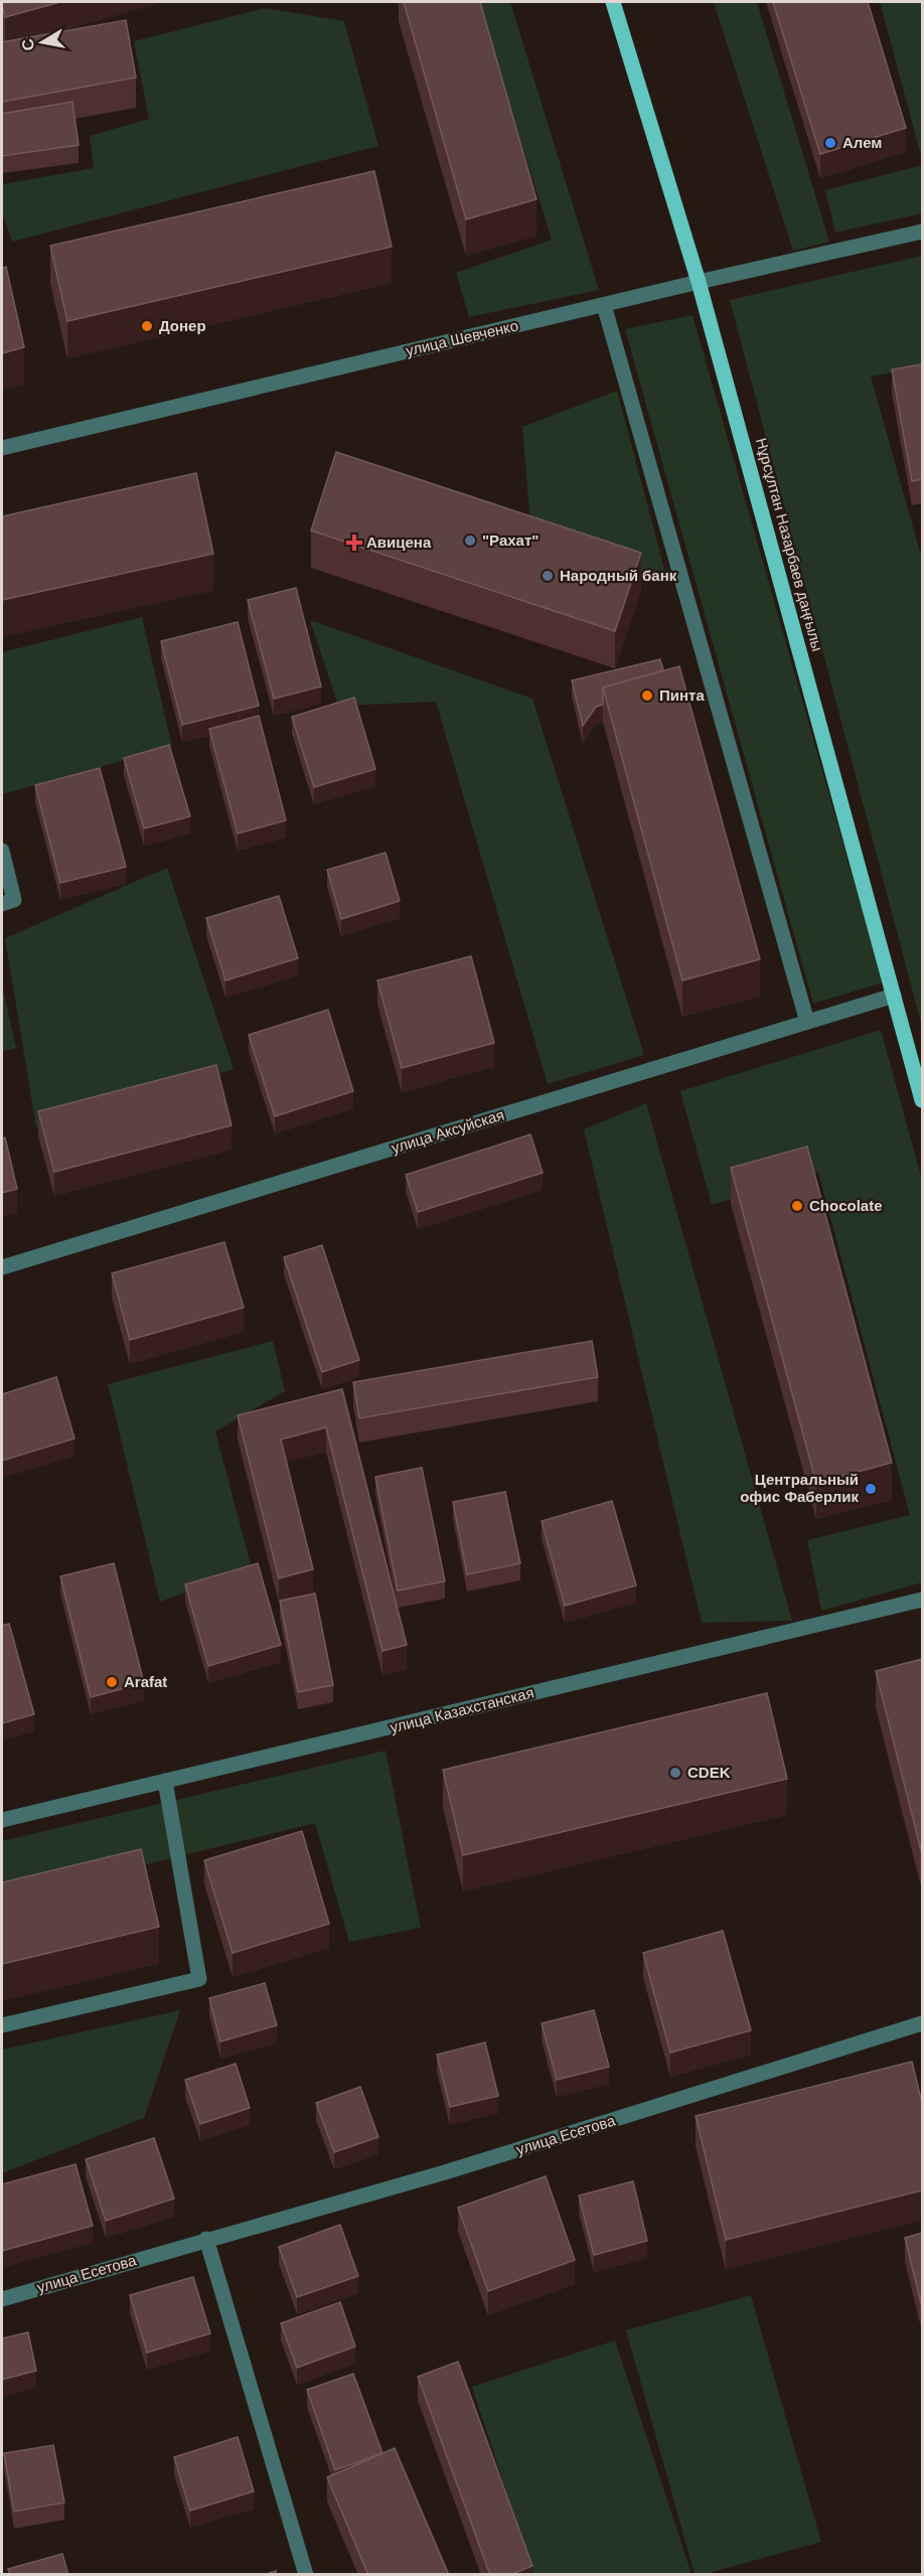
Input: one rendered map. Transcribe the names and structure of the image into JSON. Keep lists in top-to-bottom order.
{
  "streets": {
    "main road": ["Нұрсұлтан Назарбаев даңғылы"],
    "street": [
      "улица Шевченко",
      "улица Аксуйская",
      "улица Казахстанская",
      "улица Есетова"
    ]
  },
  "crossings": [
    ["улица Шевченко", "Нұрсұлтан Назарбаев даңғылы"],
    ["Нұрсұлтан Назарбаев даңғылы", "улица Аксуйская"]
  ],
  "places": {
    "other": [
      "Алем",
      "Донер",
      "\"Рахат\"",
      "Народный банк",
      "Пинта",
      "Chocolate",
      "Центральный офис Фаберлик",
      "Arafat",
      "CDEK"
    ],
    "health": ["Авицена"]
  },
  "north": "left"
}
